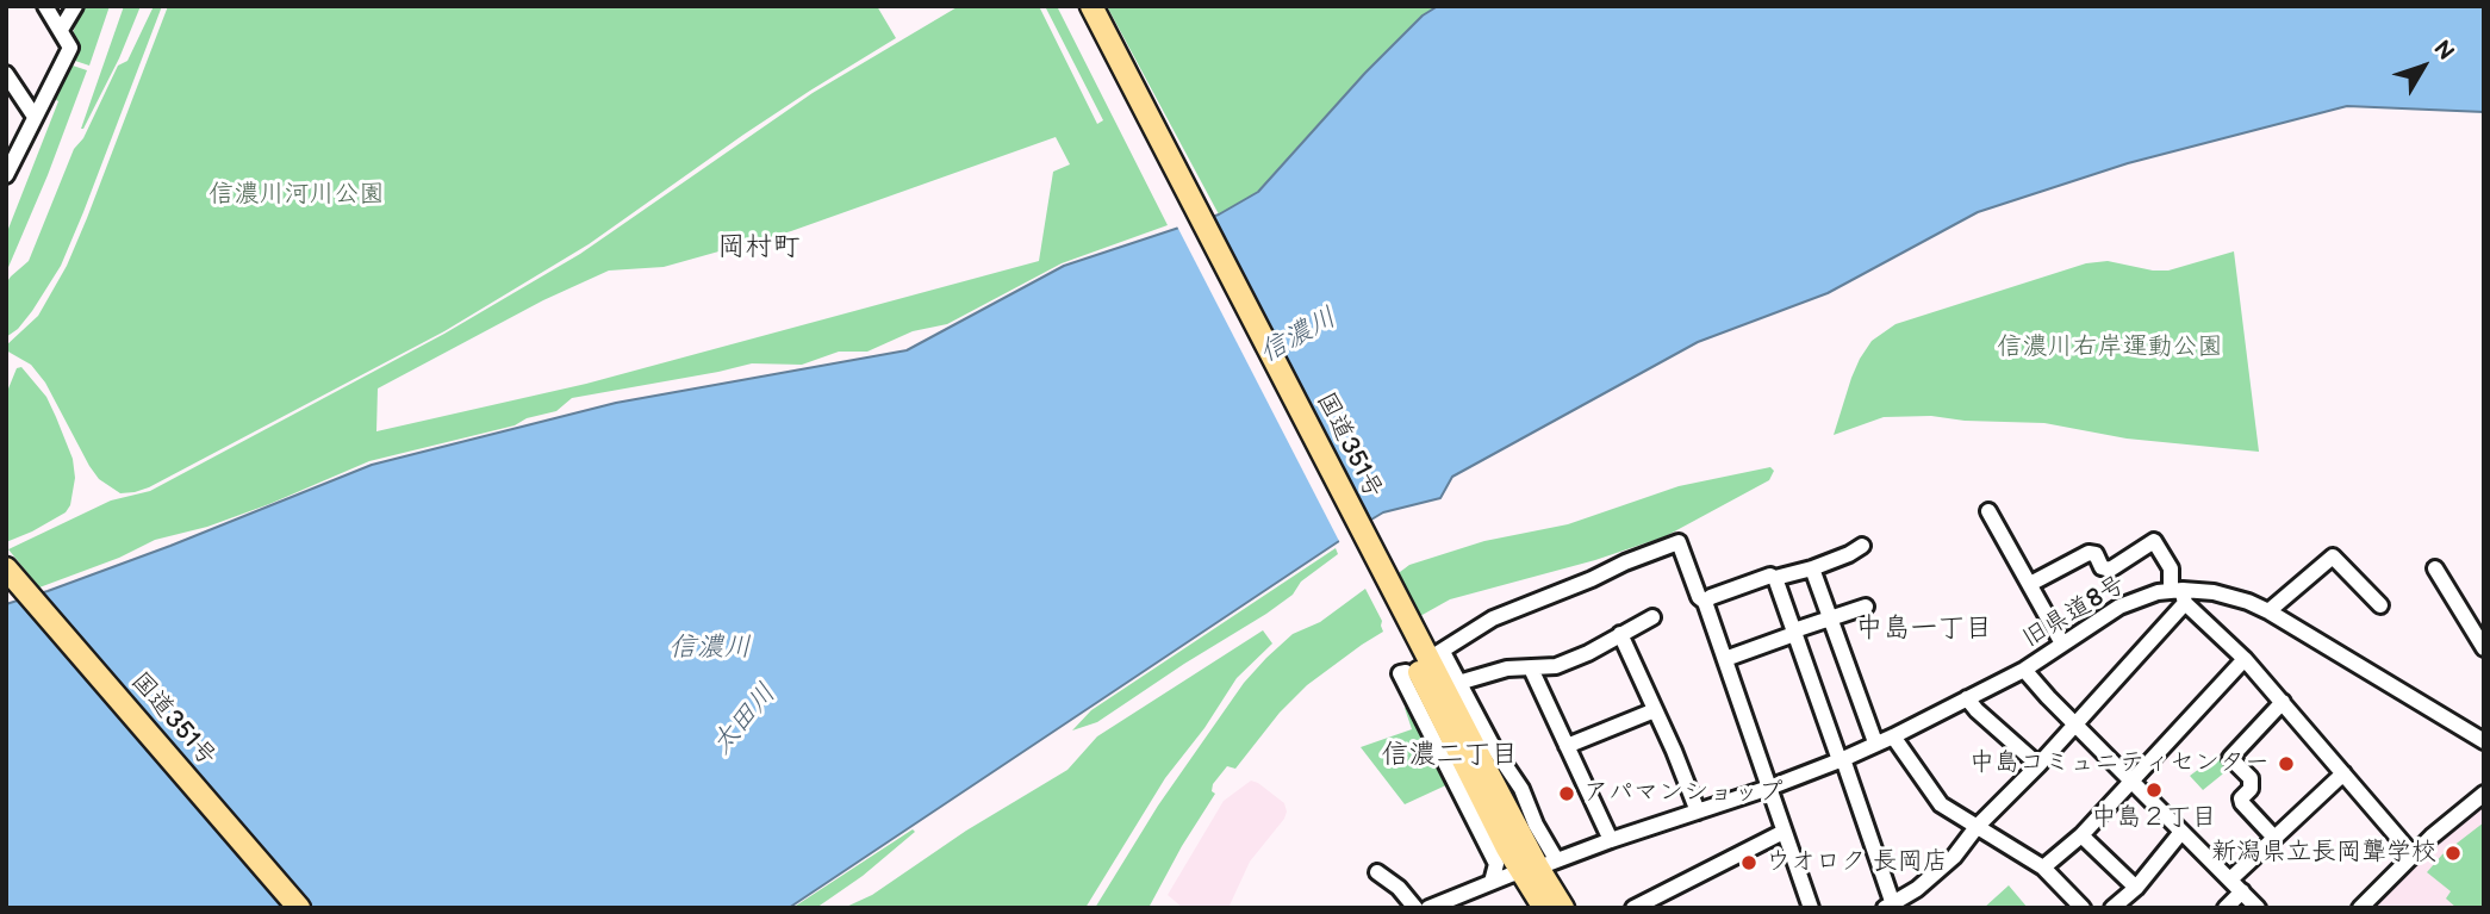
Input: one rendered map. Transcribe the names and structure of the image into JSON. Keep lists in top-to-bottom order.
{
  "streets": {
    "highway": ["国道351号"],
    "street": ["旧県道8号"]
  },
  "crossings": [
    ["国道351号", "旧県道8号"]
  ],
  "districts": ["岡村町", "中島一丁目", "信濃二丁目"],
  "water": ["信濃川", "太田川"],
  "parks": ["信濃川河川公園", "信濃川右岸運動公園"],
  "places": [
    "中島コミュニティセンター",
    "中島２丁目",
    "アパマンショップ",
    "新潟県立長岡聾学校",
    "ウオロク 長岡店"
  ],
  "north": "top right"
}
